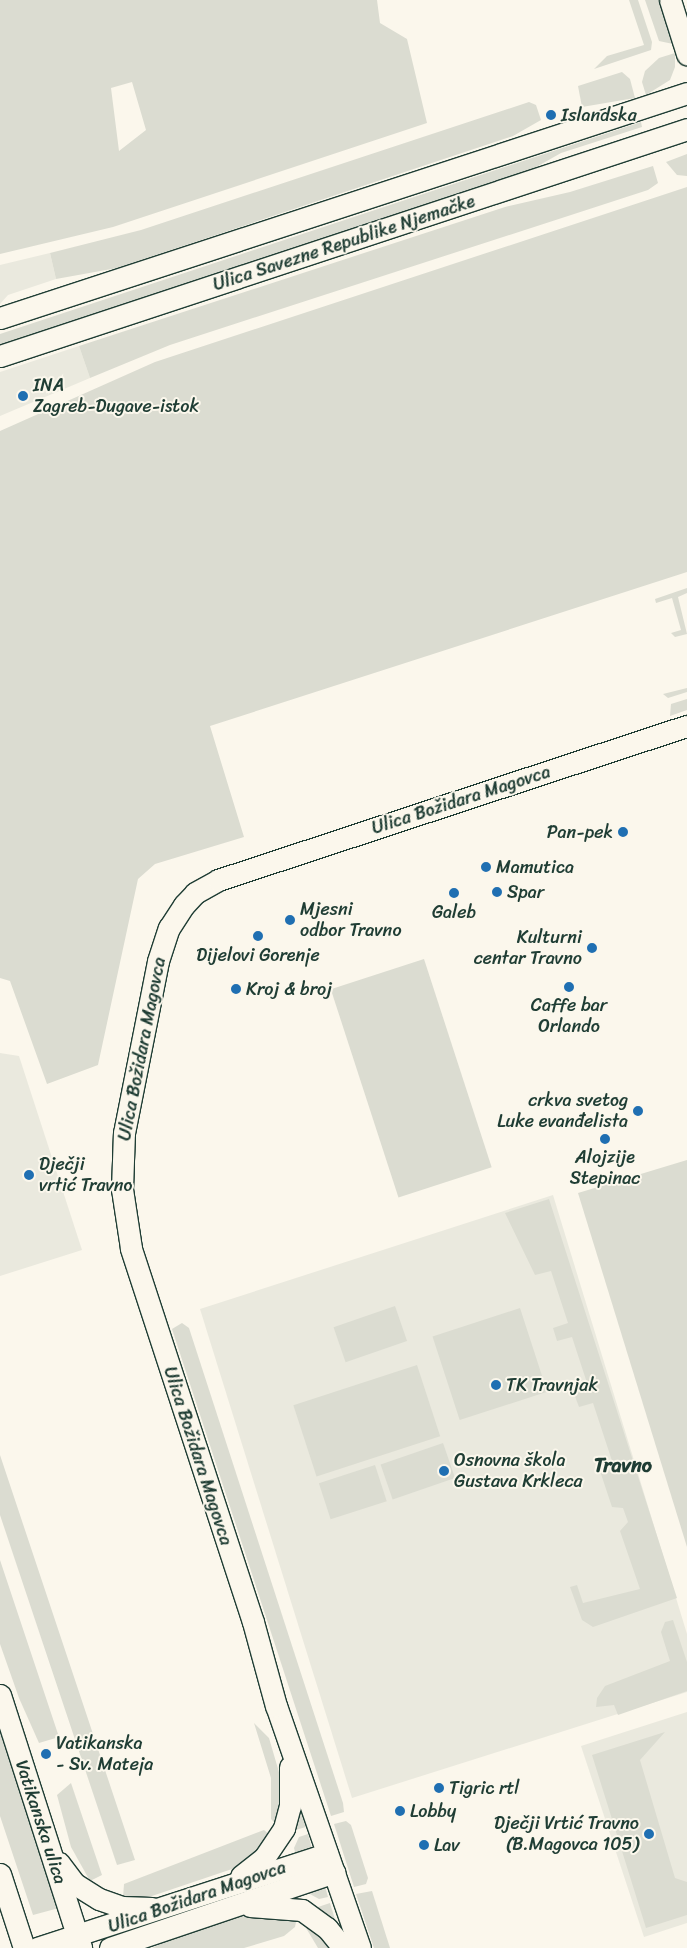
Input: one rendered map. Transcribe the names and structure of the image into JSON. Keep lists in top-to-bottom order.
{
  "streets": {
    "street": ["Ulica Savezne Republike Njemačke", "Ulica Božidara Magovca", "Vatikanska ulica"]
  },
  "crossings": [
    ["Ulica Božidara Magovca", "Vatikanska ulica"]
  ],
  "districts": ["Travno"],
  "places": [
    "Islandska",
    "INA Zagreb-Dugave-istok",
    "Pan-pek",
    "Mamutica",
    "Spar",
    "Galeb",
    "Mjesni odbor Travno",
    "Dijelovi Gorenje",
    "Kulturni centar Travno",
    "Caffe bar Orlando",
    "Kroj & broj",
    "crkva svetog Luke evanđelista",
    "Alojzije Stepinac",
    "Dječji vrtić Travno",
    "TK Travnjak",
    "Osnovna škola Gustava Krkleca",
    "Vatikanska - Sv. Mateja",
    "Tigric rtl",
    "Lobby",
    "Dječji Vrtić Travno (B.Magovca 105)",
    "Lav"
  ]
}
